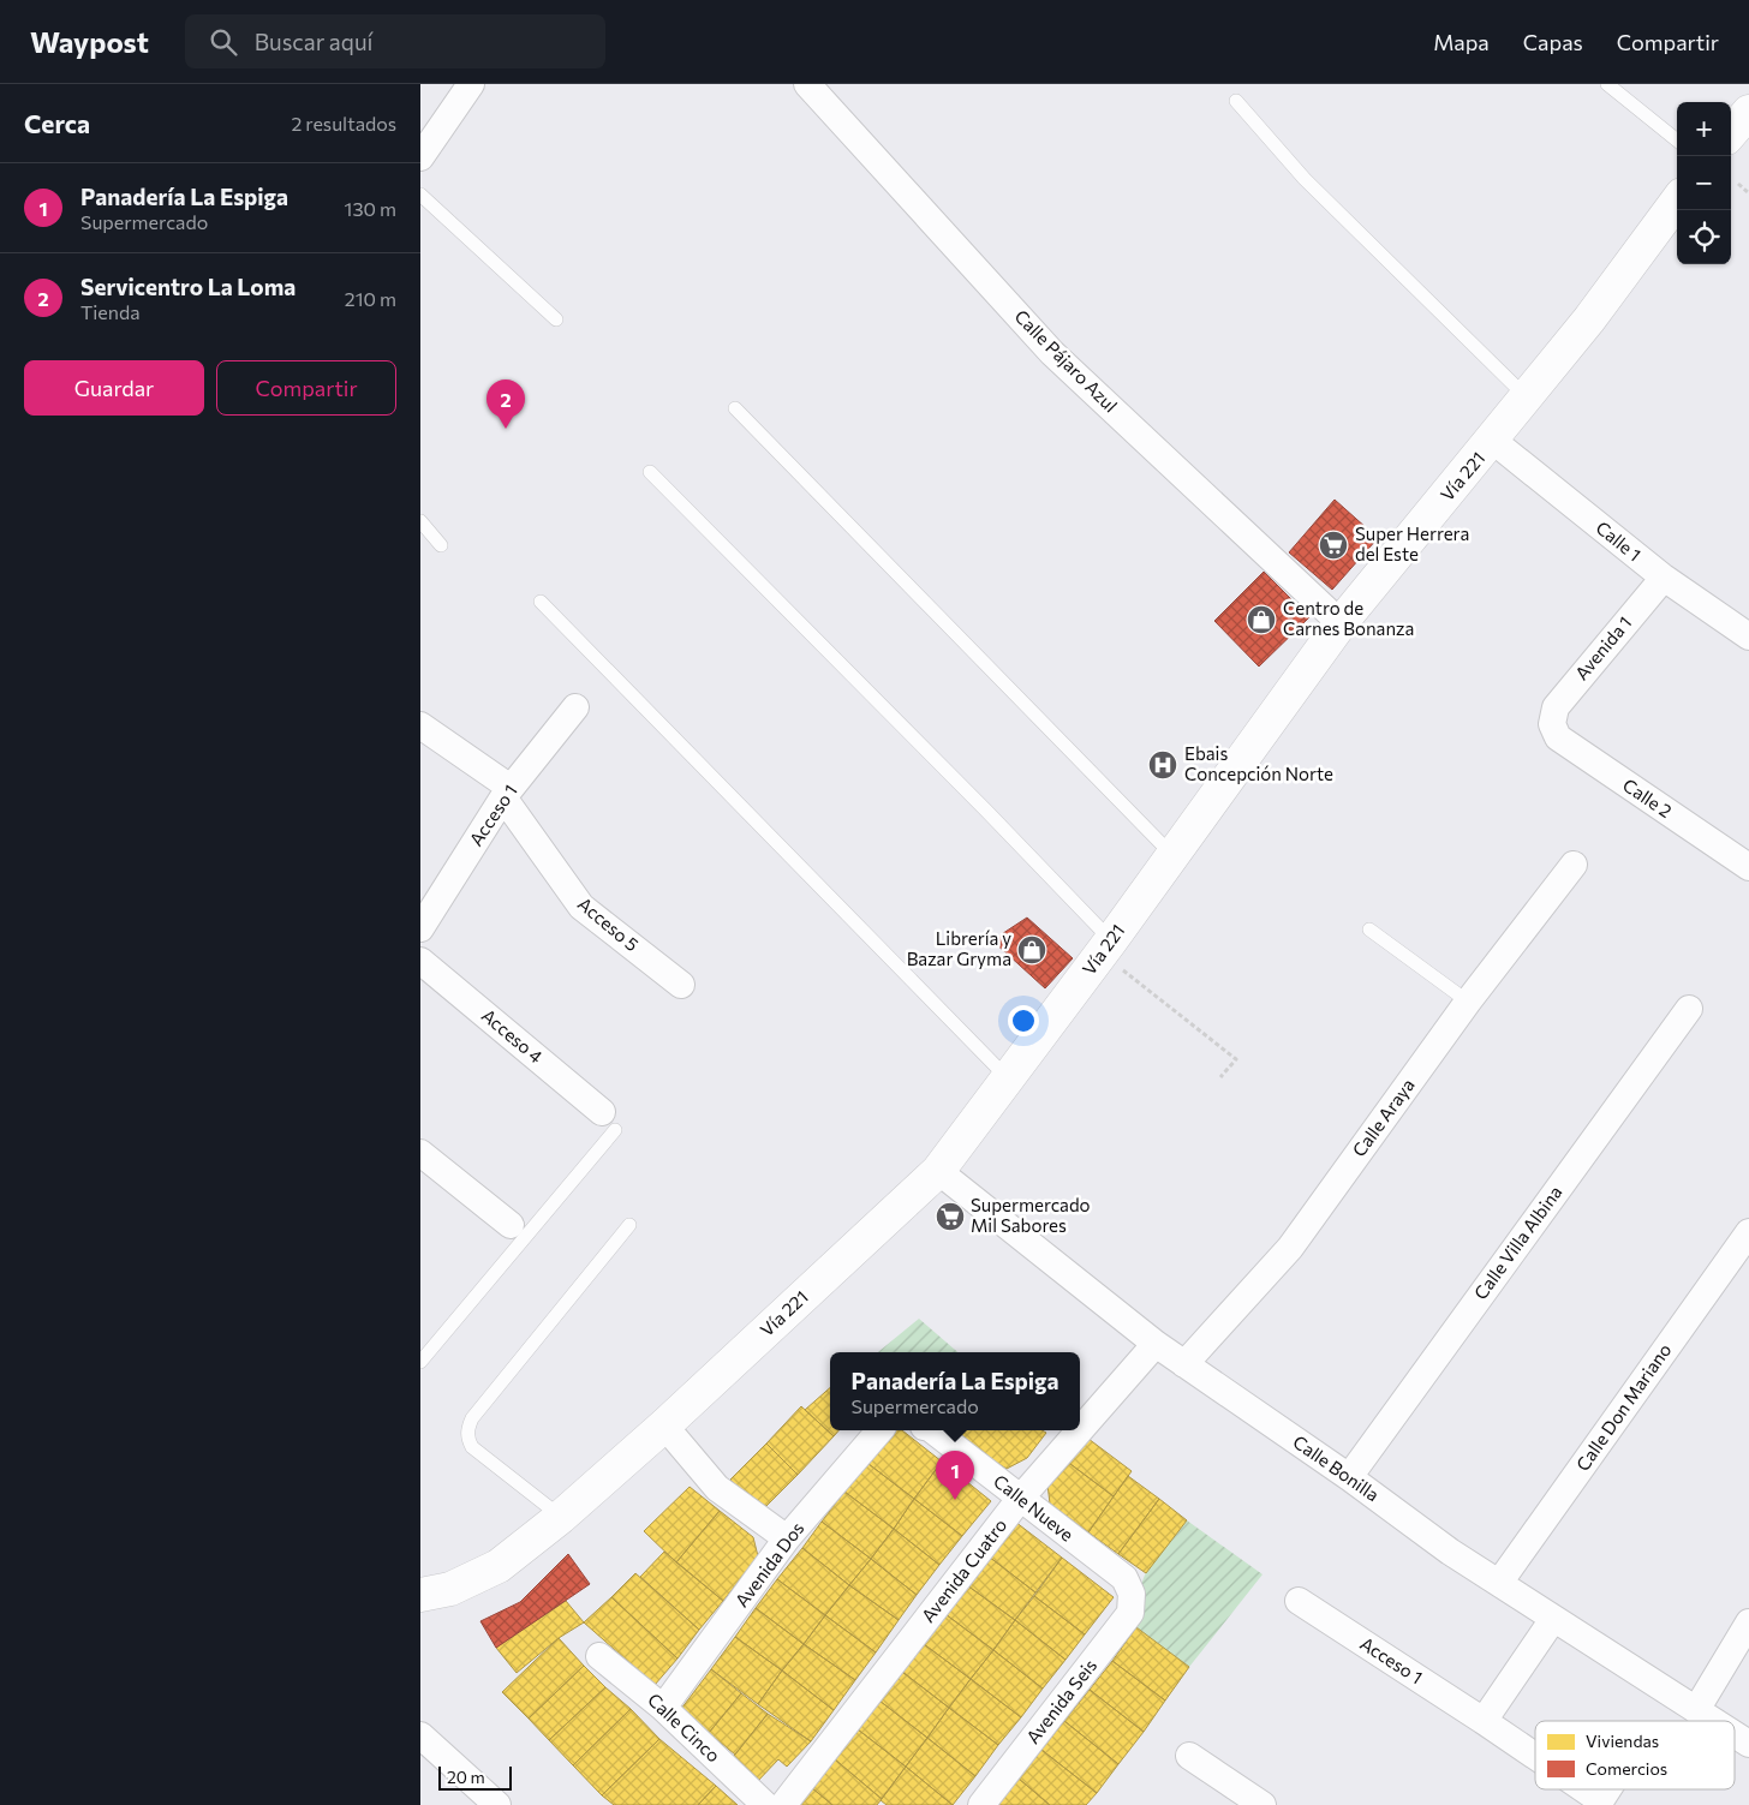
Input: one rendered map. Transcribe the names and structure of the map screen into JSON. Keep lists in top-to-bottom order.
{
  "streets": {
    "main road": ["Vía 221"],
    "street": [
      "Calle Pájaro Azul",
      "Calle 1",
      "Avenida 1",
      "Calle 2",
      "Acceso 1",
      "Acceso 5",
      "Acceso 4",
      "Calle Araya",
      "Calle Villa Albina",
      "Calle Don Mariano",
      "Calle Bonilla",
      "Calle Nueve",
      "Avenida Dos",
      "Avenida Cuatro",
      "Avenida Seis",
      "Calle Cinco"
    ]
  },
  "crossings": [
    ["Calle Pájaro Azul", "Vía 221"],
    ["Vía 221", "Calle 1"],
    ["Vía 221", "Calle Bonilla"],
    ["Calle 1", "Avenida 1"],
    ["Avenida 1", "Calle 2"],
    ["Acceso 1", "Acceso 5"],
    ["Calle Araya", "Calle Bonilla"],
    ["Calle Villa Albina", "Calle Bonilla"],
    ["Calle Don Mariano", "Calle Bonilla"],
    ["Calle Bonilla", "Avenida Cuatro"],
    ["Calle Nueve", "Avenida Cuatro"],
    ["Calle Nueve", "Avenida Seis"],
    ["Avenida Dos", "Calle Cinco"]
  ],
  "places": {
    "supermarket": ["Super Herrera del Este", "Supermercado Mil Sabores"],
    "shop": ["Centro de Carnes Bonanza", "Librería y Bazar Gryma"],
    "hospital": ["Ebais Concepción Norte"]
  },
  "legend": ["Viviendas", "Comercios"],
  "scale_bar": "20 m",
  "page": {
    "header": "Waypost",
    "search": "Buscar aquí",
    "nav": ["Mapa", "Capas", "Compartir"],
    "heading": ["Cerca", "2 resultados"],
    "map_buttons": ["+", "−"],
    "list": [
      {
        "mark": "1",
        "name": "Panadería La Espiga",
        "note": "Supermercado",
        "value": "130 m"
      },
      {
        "mark": "2",
        "name": "Servicentro La Loma",
        "note": "Tienda",
        "value": "210 m"
      }
    ],
    "buttons": ["Guardar", "Compartir"],
    "pins": ["2", "1"],
    "popup": ["Panadería La Espiga", "Supermercado"],
    "scale": "20 m"
  }
}
